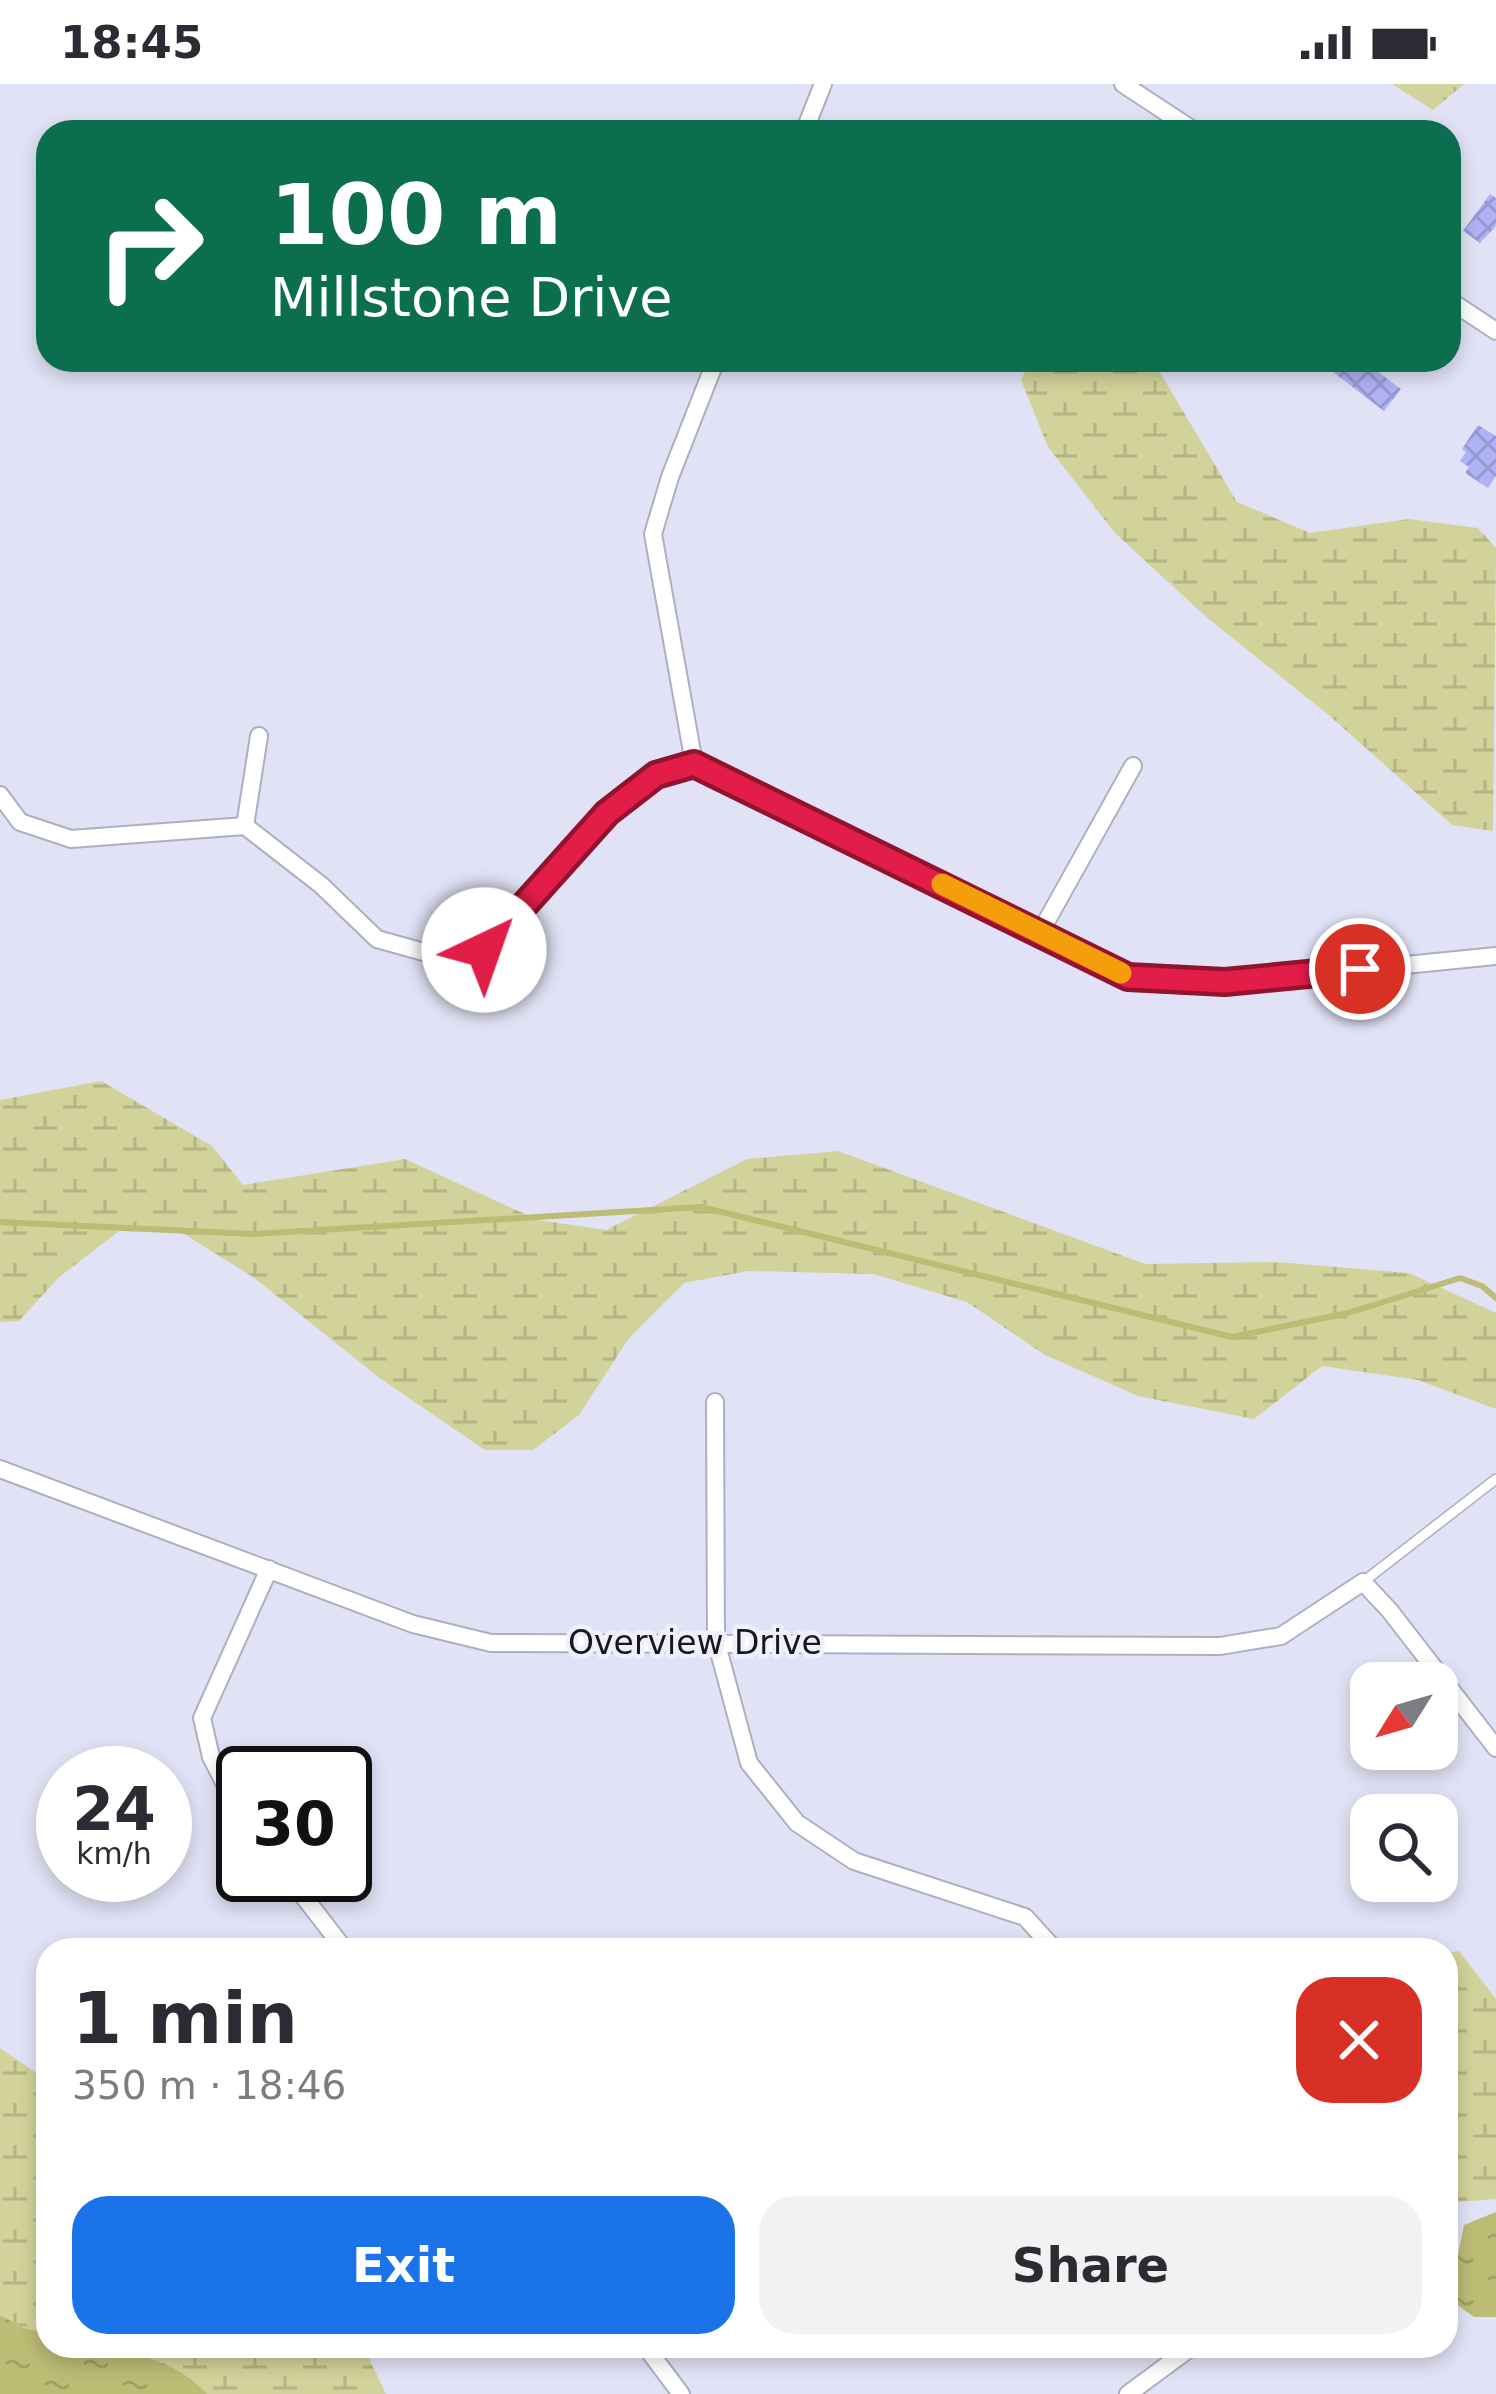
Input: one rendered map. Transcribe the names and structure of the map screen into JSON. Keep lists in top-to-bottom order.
{
  "streets": {
    "street": ["Overview Drive"]
  },
  "north": "bottom left",
  "page": {
    "status": "18:45",
    "turn": ["100 m", "Millstone Drive"],
    "speed": "24 km/h",
    "limit": "30",
    "heading": ["1 min", "350 m · 18:46"],
    "buttons": ["Exit", "Share"]
  }
}
